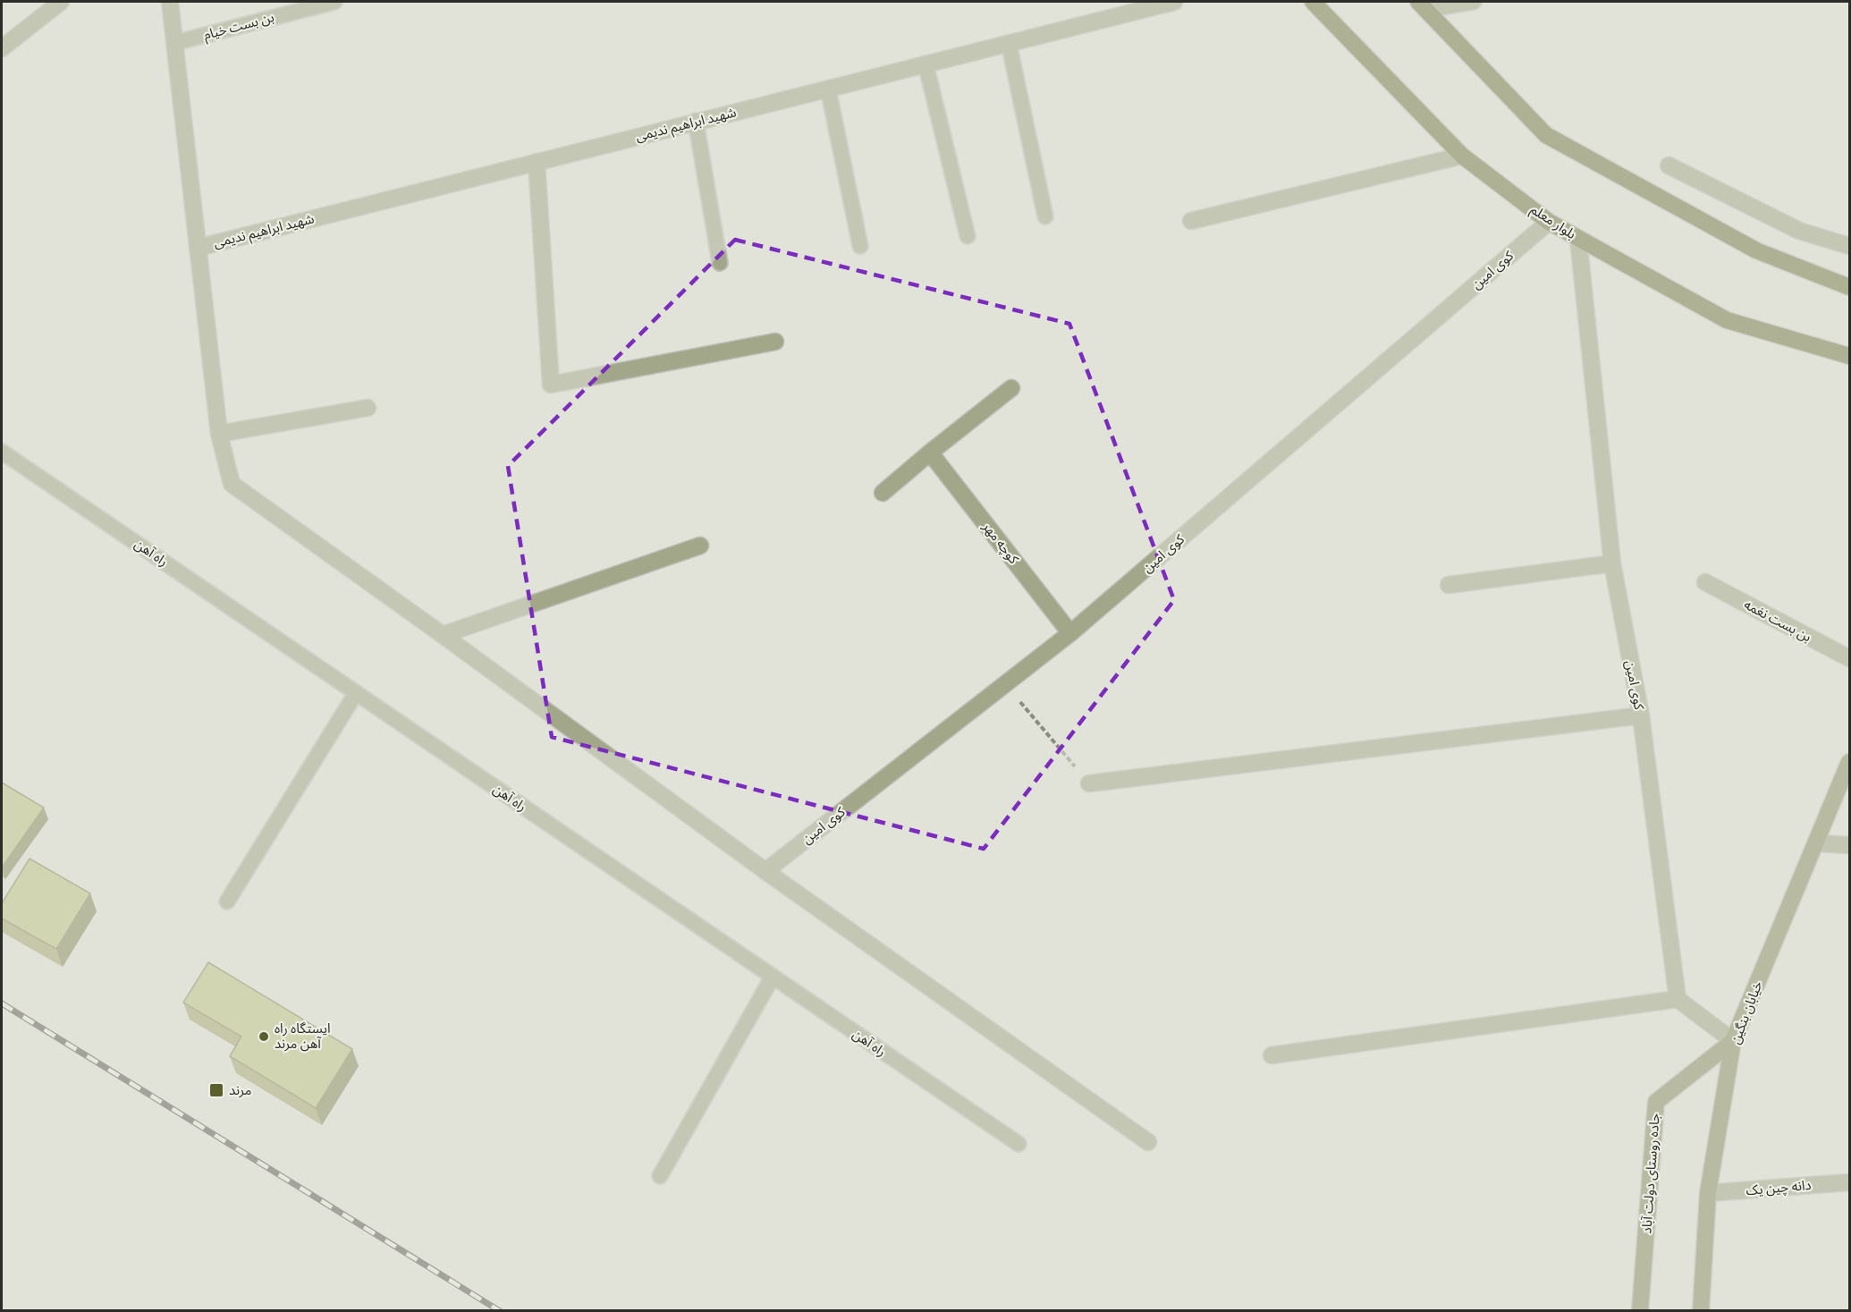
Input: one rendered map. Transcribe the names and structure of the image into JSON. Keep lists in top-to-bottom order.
{
  "streets": {
    "main road": ["بلوار معلم", "خیابان بنگین", "جاده روستای دولت آباد"],
    "street": [
      "شهید ابراهیم ندیمی",
      "کوی امین",
      "کوچه مهر",
      "بن بست نغمه",
      "دانه چین یک"
    ],
    "lane": ["بن بست خیام", "راه آهن"]
  },
  "crossings": [
    ["بن بست خیام", "شهید ابراهیم ندیمی"],
    ["شهید ابراهیم ندیمی", "کوی امین"],
    ["بلوار معلم", "کوی امین"],
    ["کوی امین", "کوچه مهر"],
    ["خیابان بنگین", "جاده روستای دولت آباد"],
    ["خیابان بنگین", "دانه چین یک"]
  ],
  "places": {
    "other": ["ایستگاه راه آهن مرند"],
    "transit": ["مرند"]
  }
}
